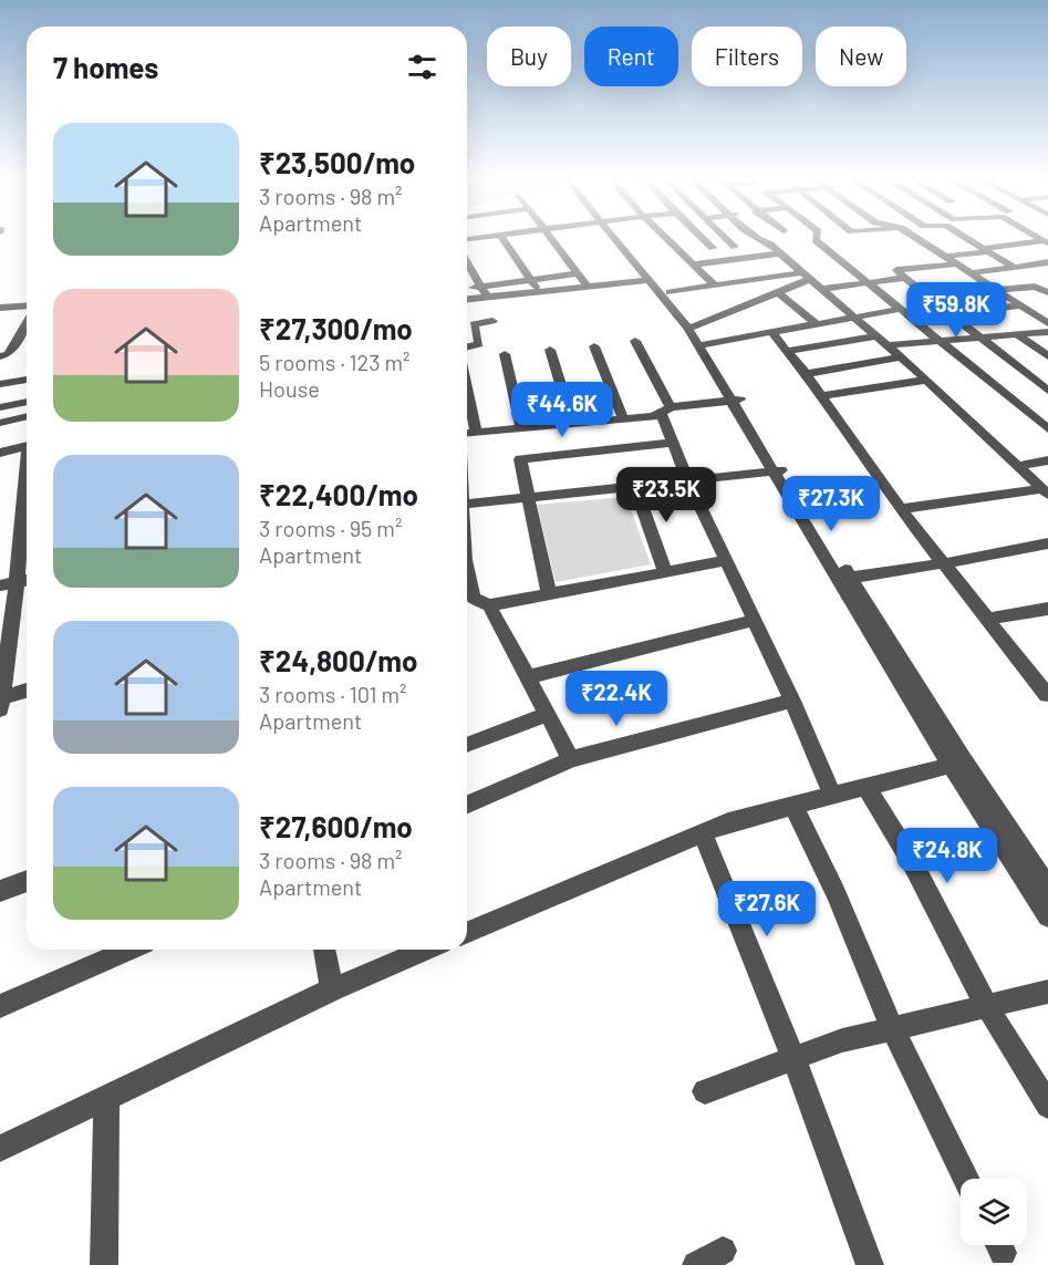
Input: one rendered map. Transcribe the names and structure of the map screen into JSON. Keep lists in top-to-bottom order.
{
  "page": {
    "chip": [
      "Buy",
      "Rent",
      "Filters",
      "New"
    ],
    "heading": "7 homes",
    "list": [
      {
        "name": "₹23,500/mo",
        "note": "3 rooms · 98 m² · Apartment"
      },
      {
        "name": "₹27,300/mo",
        "note": "5 rooms · 123 m² · House"
      },
      {
        "name": "₹22,400/mo",
        "note": "3 rooms · 95 m² · Apartment"
      },
      {
        "name": "₹24,800/mo",
        "note": "3 rooms · 101 m² · Apartment"
      },
      {
        "name": "₹27,600/mo",
        "note": "3 rooms · 98 m² · Apartment"
      }
    ],
    "price": [
      "₹59.8K",
      "₹44.6K",
      "₹23.5K",
      "₹27.3K",
      "₹22.4K",
      "₹24.8K",
      "₹27.6K"
    ]
  }
}
